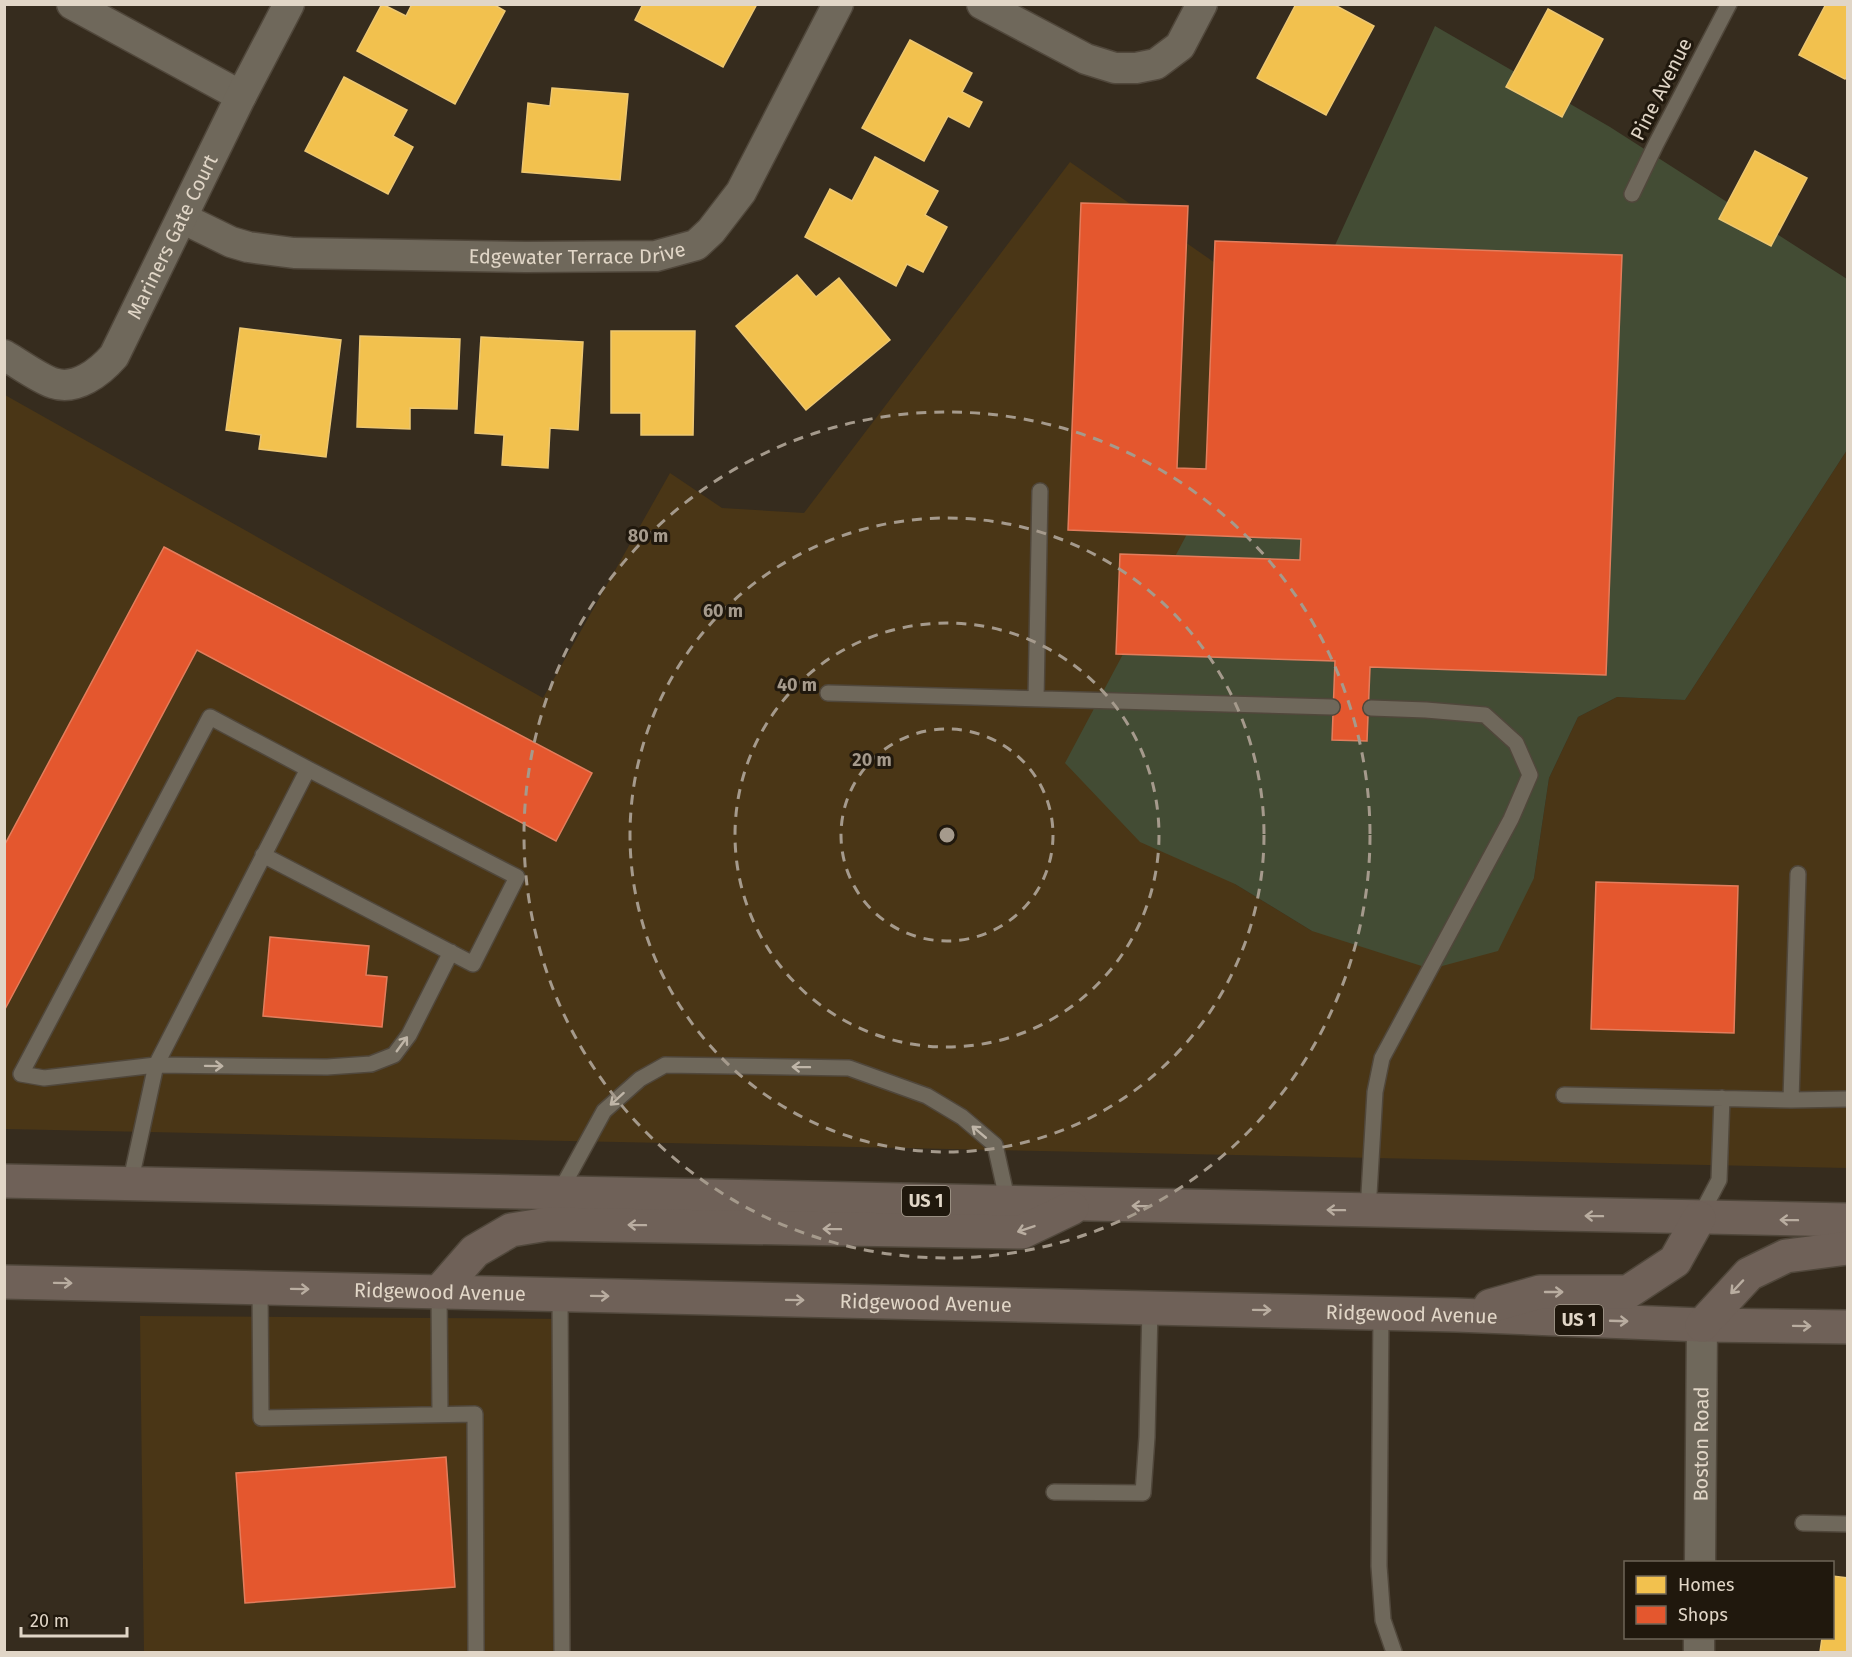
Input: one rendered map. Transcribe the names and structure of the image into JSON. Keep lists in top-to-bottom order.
{
  "streets": {
    "main road": ["US 1", "Ridgewood Avenue"],
    "street": ["Mariners Gate Court", "Edgewater Terrace Drive", "Boston Road"],
    "lane": ["Pine Avenue"]
  },
  "crossings": [
    ["Mariners Gate Court", "Edgewater Terrace Drive"],
    ["Ridgewood Avenue", "Boston Road"]
  ],
  "legend": ["Homes", "Shops"],
  "scale_bar": "20 m",
  "rings": [
    "80 m",
    "60 m",
    "40 m",
    "20 m"
  ]
}
